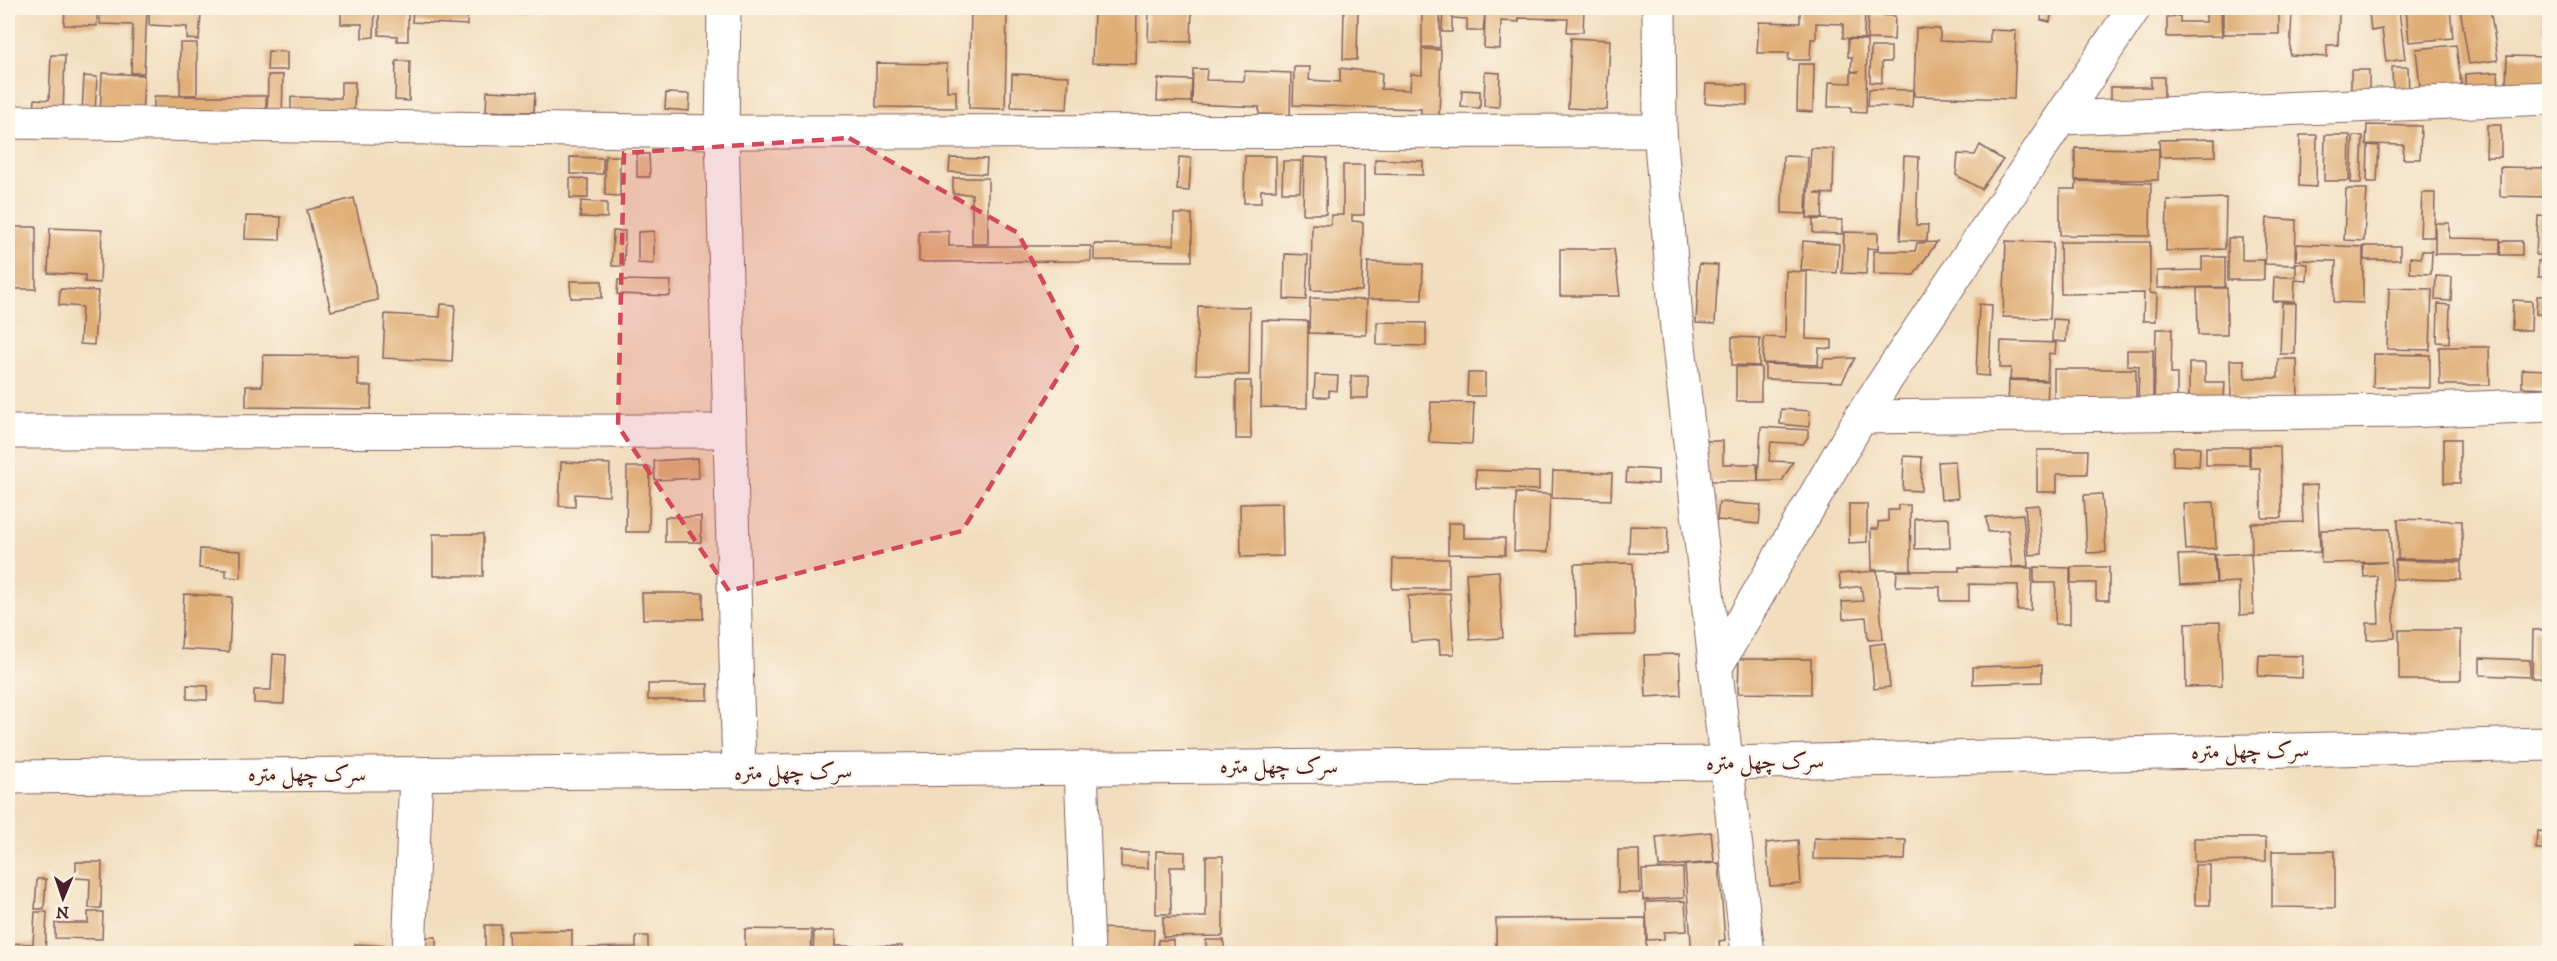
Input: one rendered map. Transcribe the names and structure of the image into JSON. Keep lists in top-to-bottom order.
{
  "streets": {
    "street": ["سرک چهل متره"]
  },
  "north": "bottom"
}
